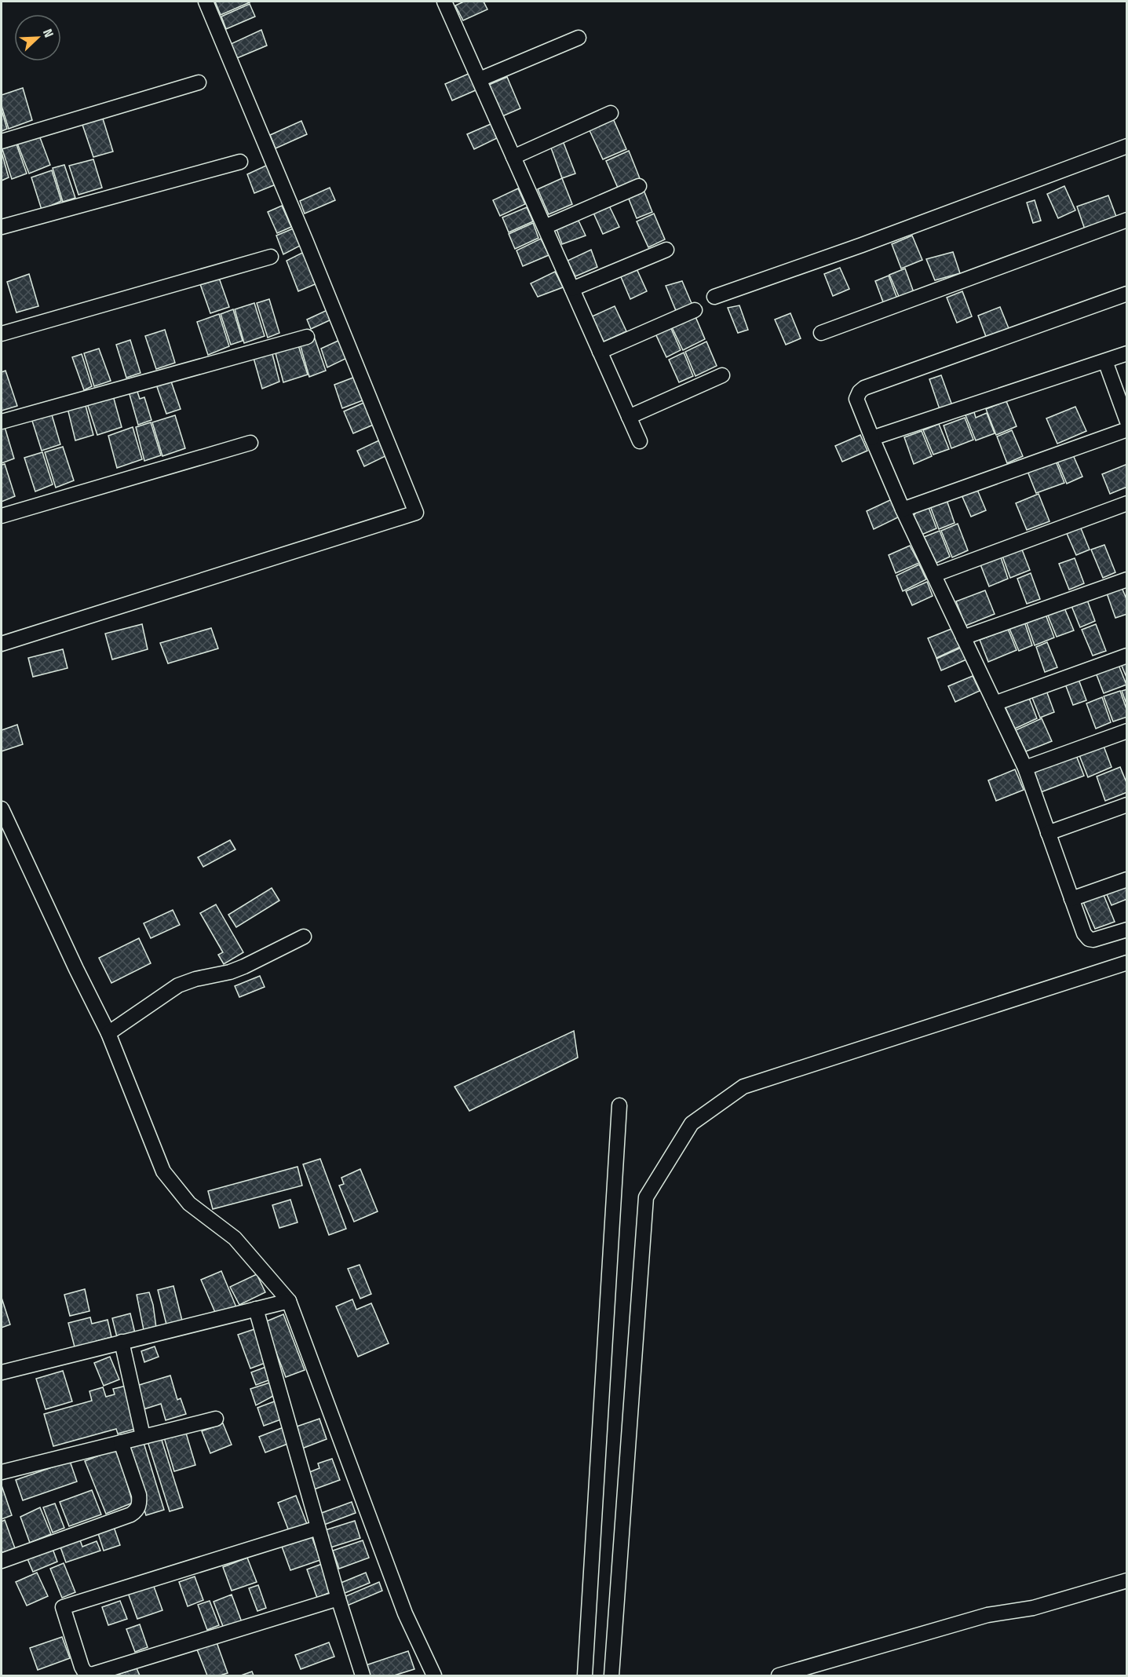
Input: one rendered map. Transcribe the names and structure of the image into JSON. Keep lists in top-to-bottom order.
{
  "north": "top right"
}
